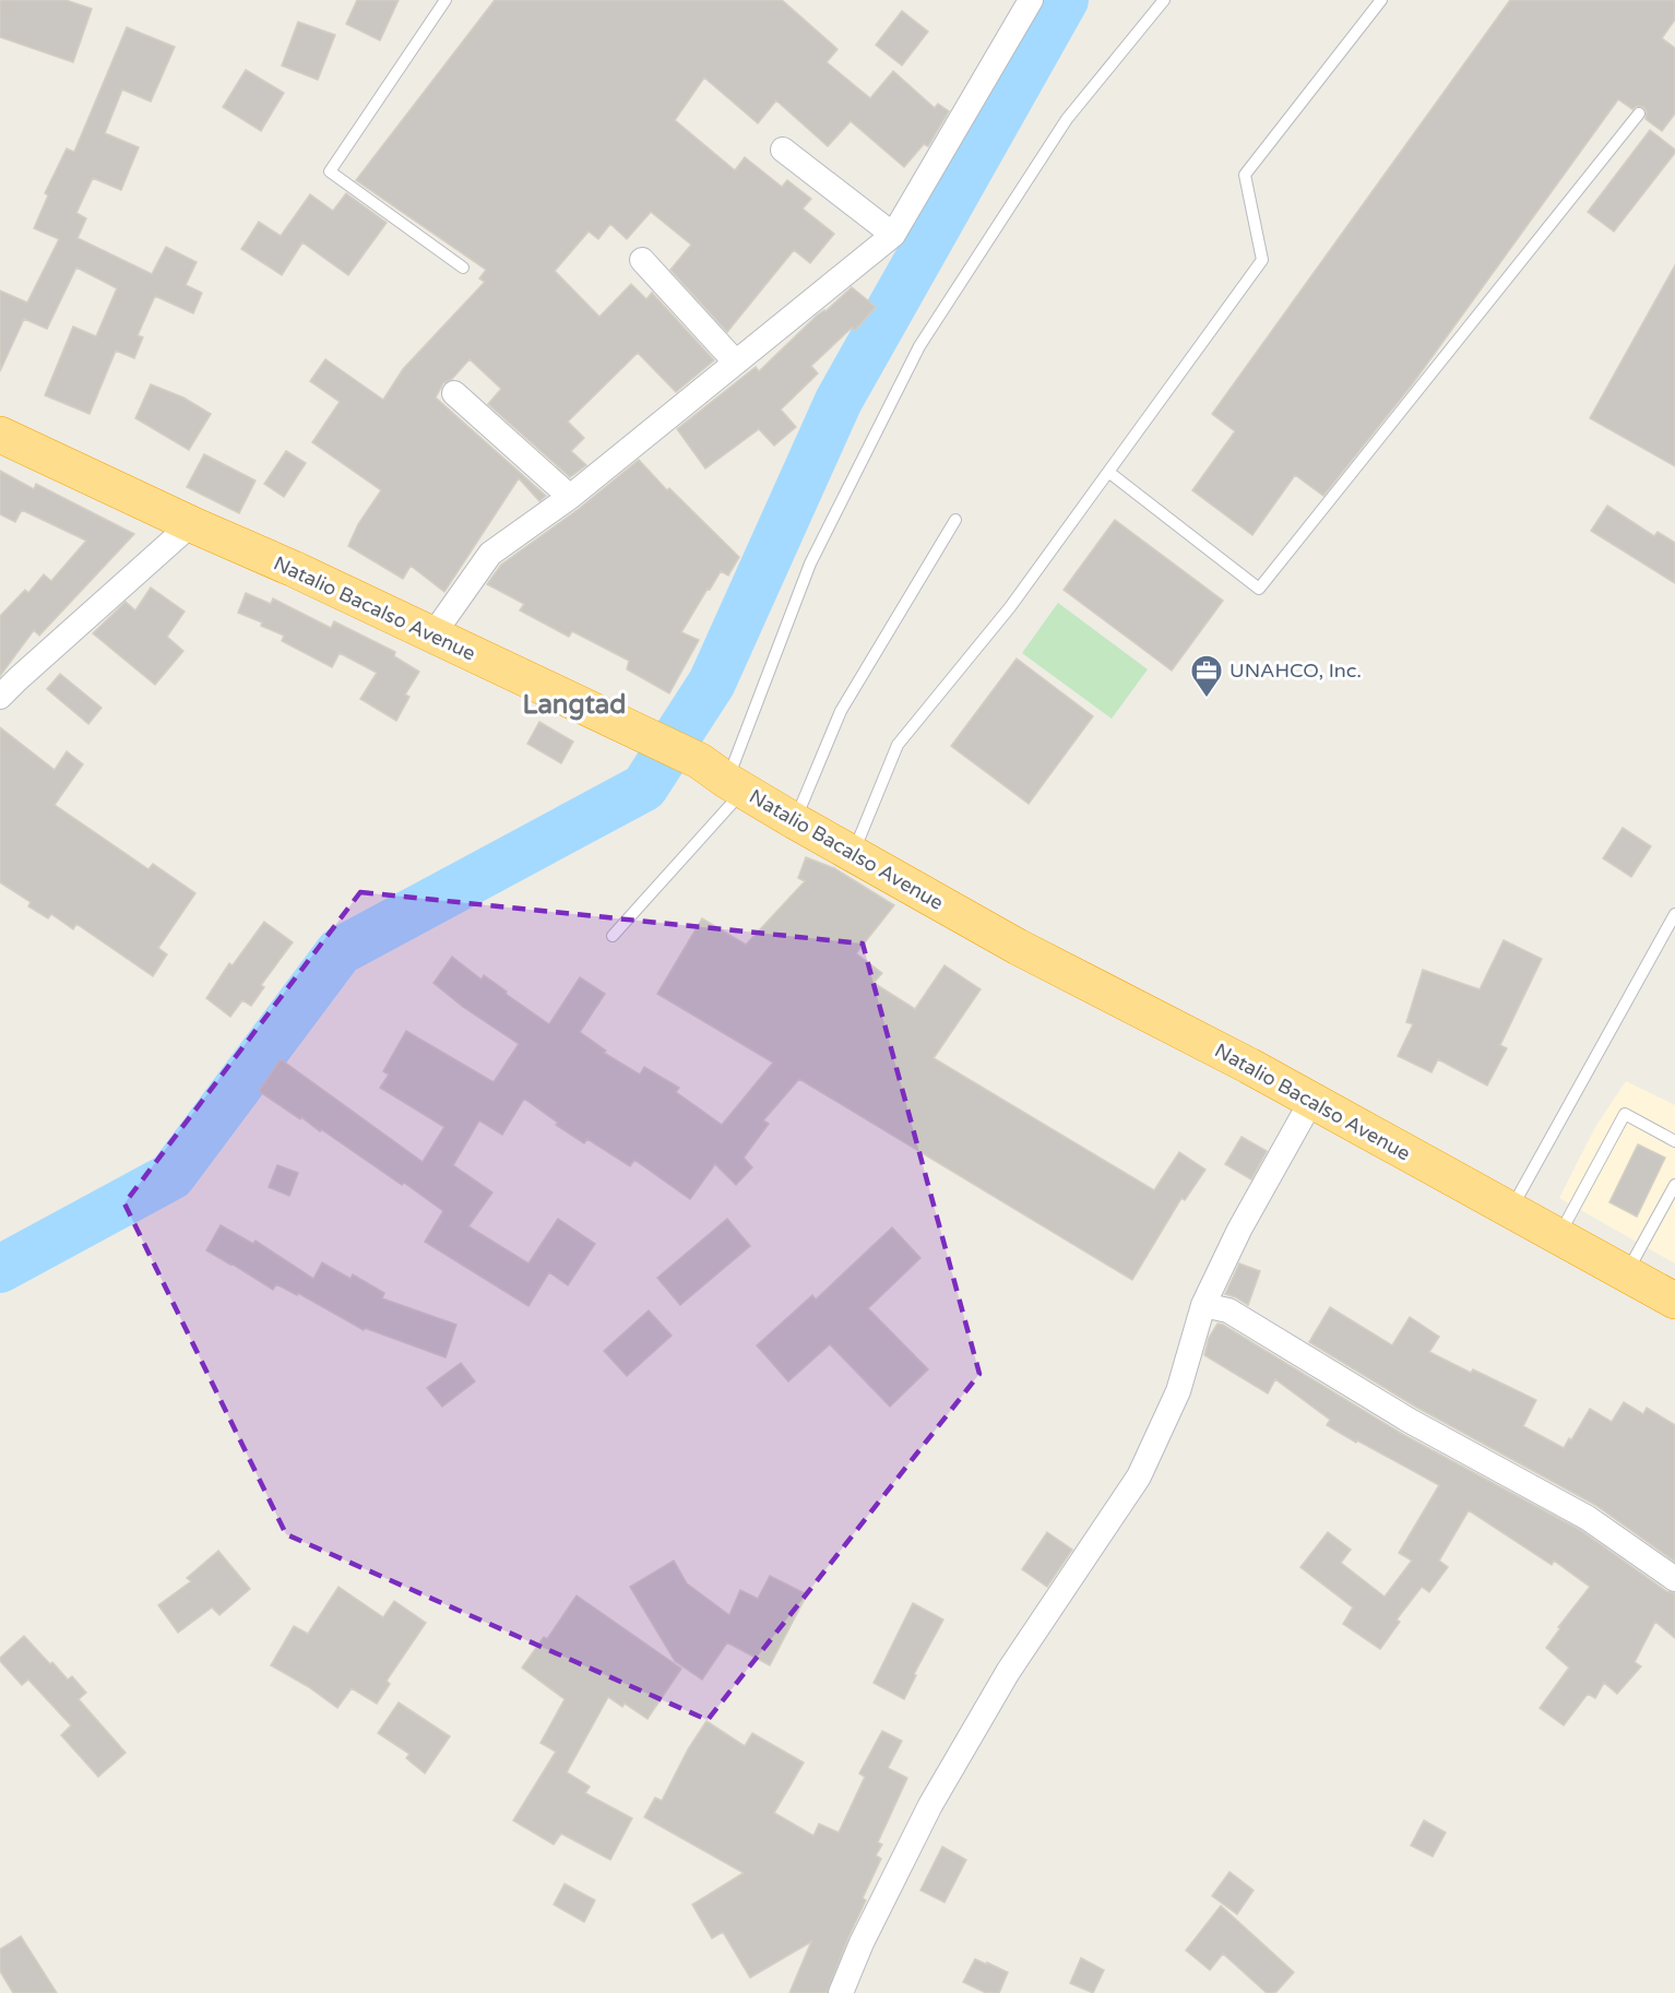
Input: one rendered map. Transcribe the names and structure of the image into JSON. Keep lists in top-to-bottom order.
{
  "streets": {
    "highway": ["Natalio Bacalso Avenue"]
  },
  "districts": ["Langtad"],
  "places": {
    "office": ["UNAHCO, Inc."]
  }
}
